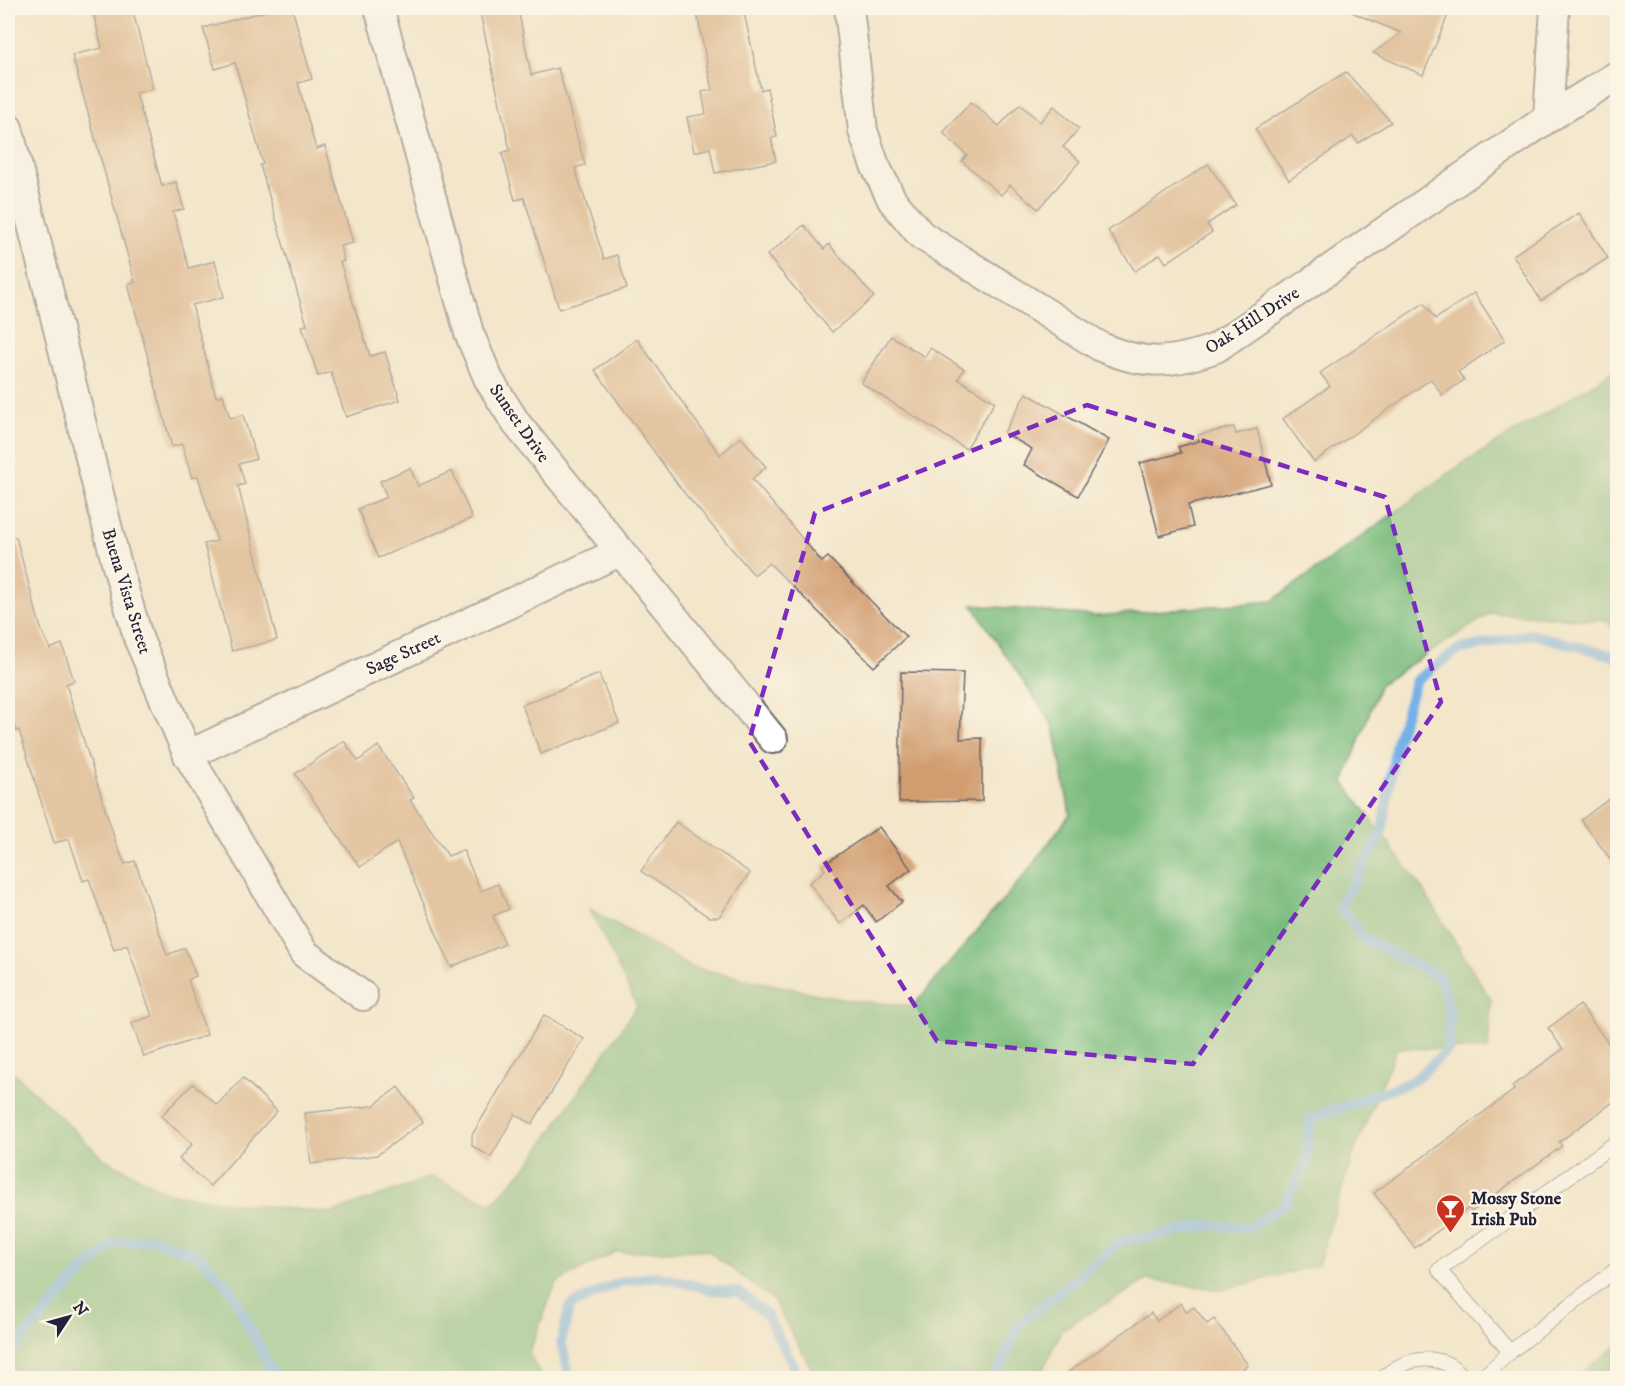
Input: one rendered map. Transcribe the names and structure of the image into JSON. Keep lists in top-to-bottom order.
{
  "streets": {
    "street": [
      "Oak Hill Drive",
      "Sunset Drive",
      "Buena Vista Street",
      "Sage Street"
    ]
  },
  "crossings": [
    ["Sunset Drive", "Sage Street"],
    ["Buena Vista Street", "Sage Street"]
  ],
  "places": {
    "bar": ["Mossy Stone Irish Pub"]
  },
  "north": "top right"
}
